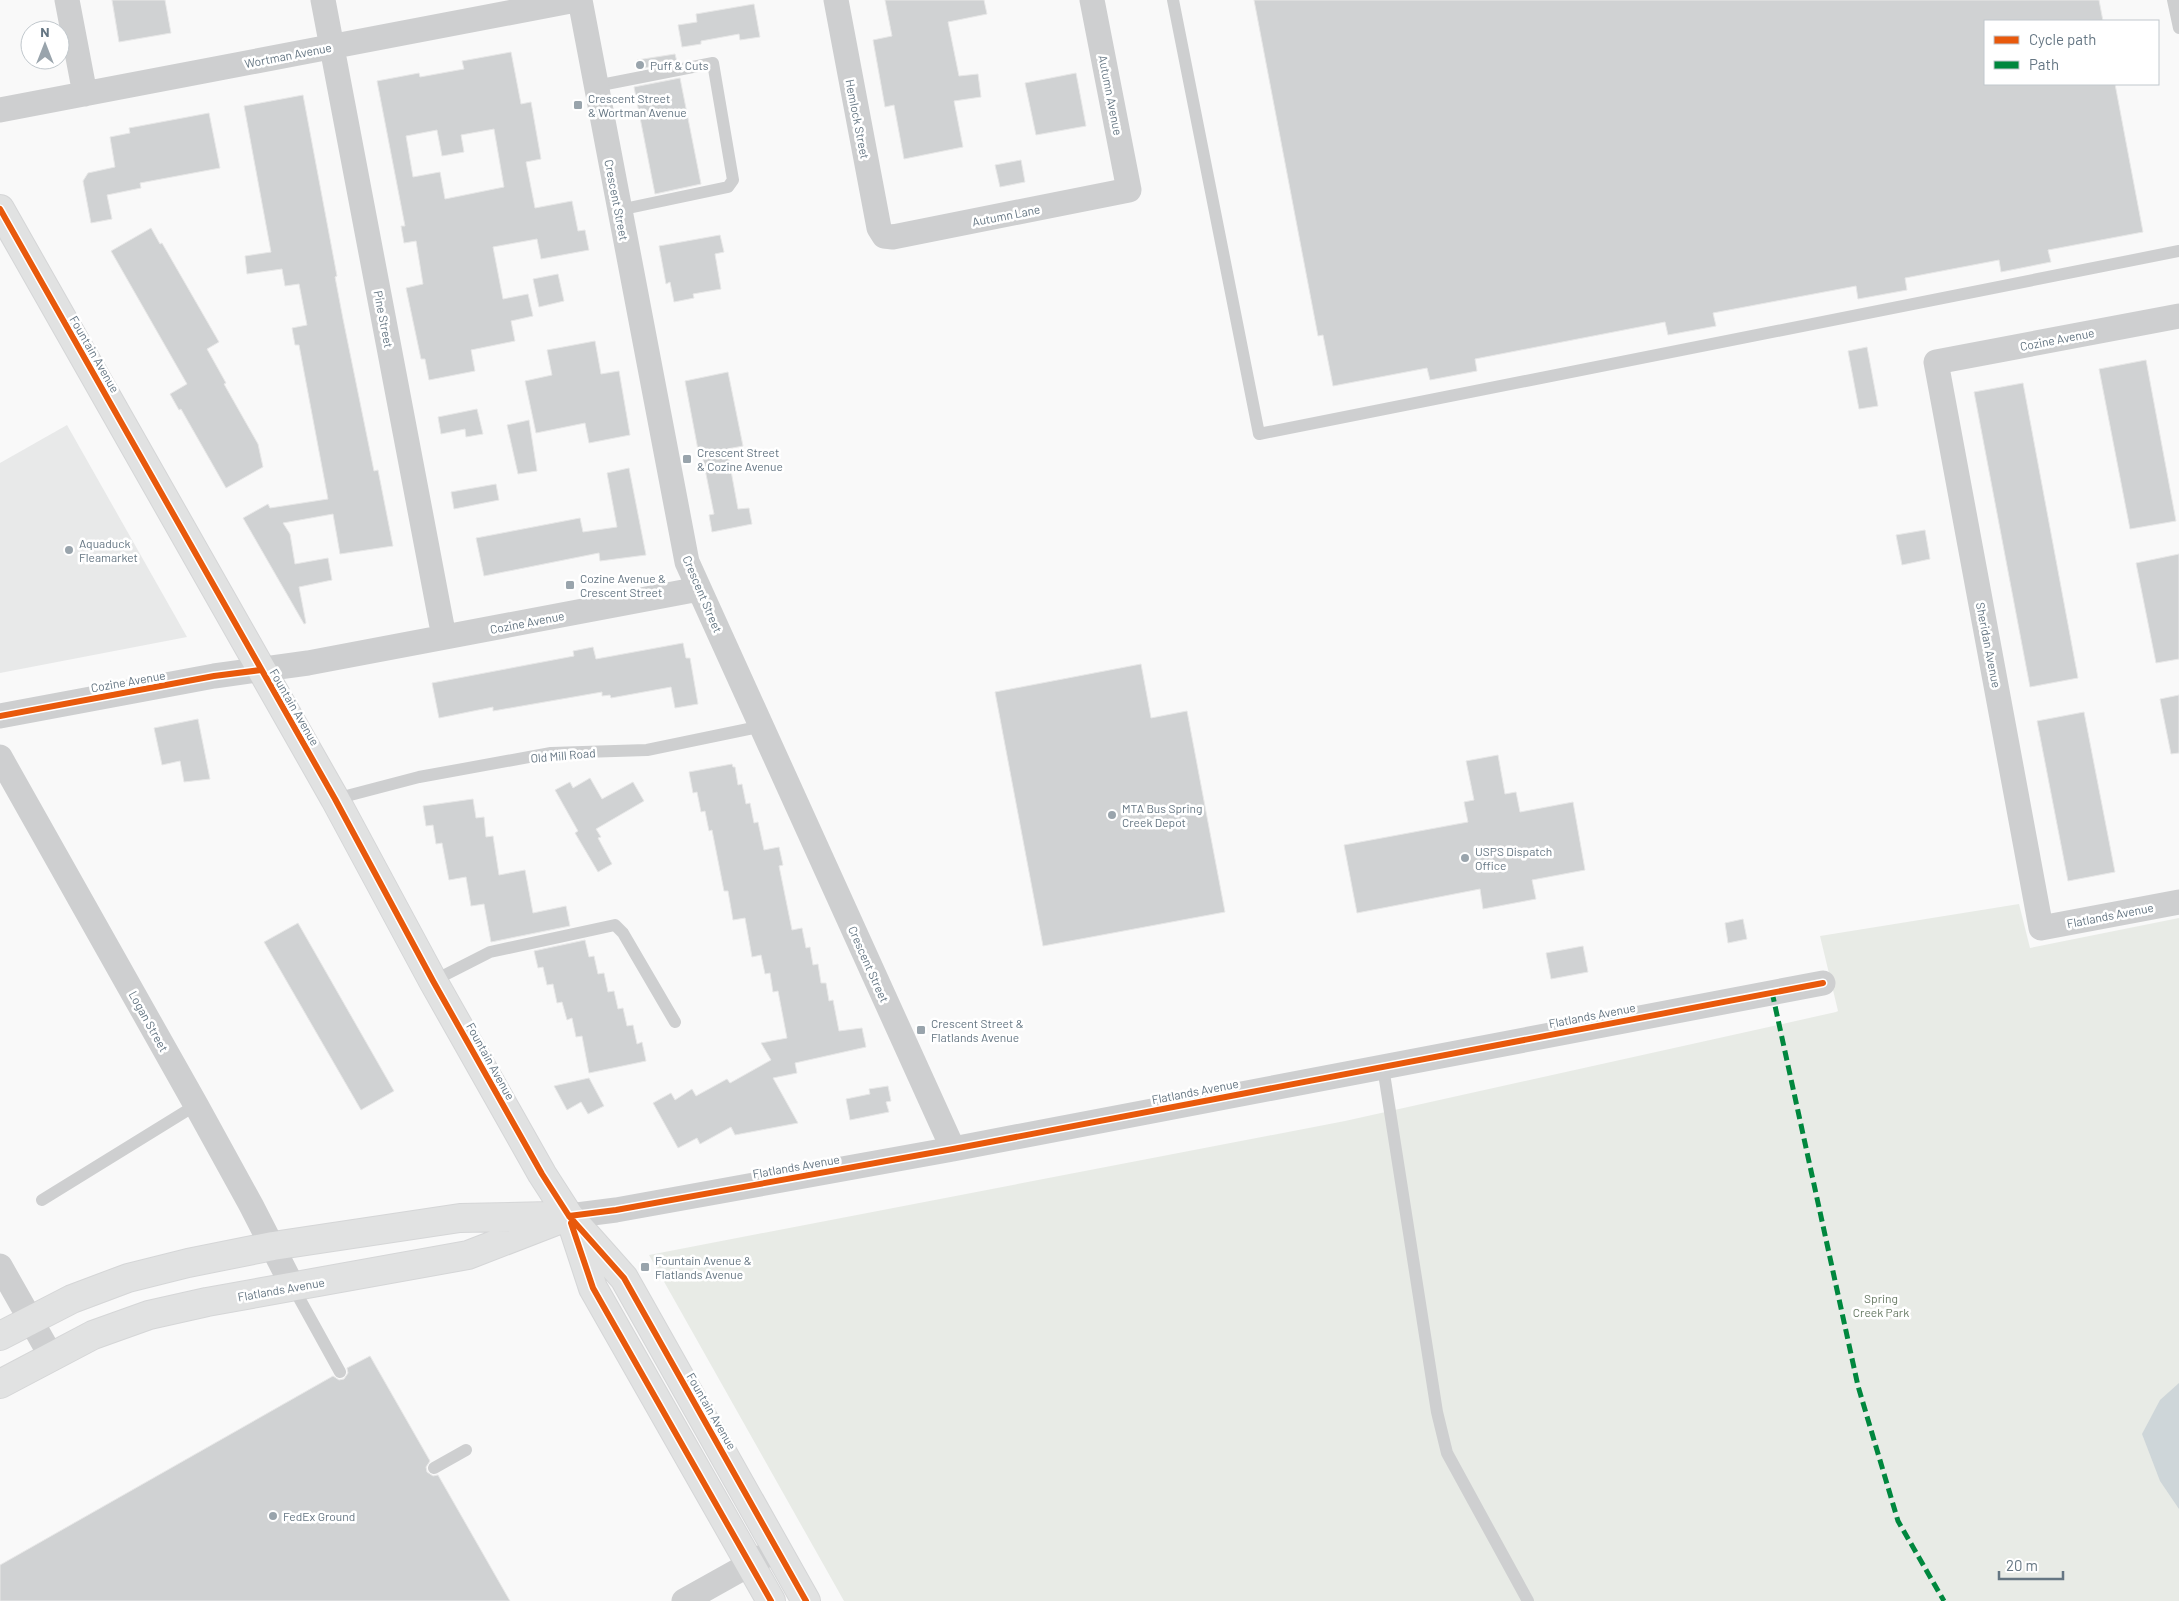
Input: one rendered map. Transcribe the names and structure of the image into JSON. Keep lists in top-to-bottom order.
{
  "streets": {
    "main road": ["Fountain Avenue", "Flatlands Avenue"],
    "street": [
      "Wortman Avenue",
      "Autumn Avenue",
      "Hemlock Street",
      "Crescent Street",
      "Autumn Lane",
      "Pine Street",
      "Cozine Avenue",
      "Sheridan Avenue",
      "Logan Street"
    ],
    "lane": ["Old Mill Road"]
  },
  "crossings": [
    ["Wortman Avenue", "Crescent Street"],
    ["Wortman Avenue", "Pine Street"],
    ["Autumn Avenue", "Autumn Lane"],
    ["Hemlock Street", "Autumn Lane"],
    ["Crescent Street", "Cozine Avenue"],
    ["Crescent Street", "Old Mill Road"],
    ["Crescent Street", "Flatlands Avenue"],
    ["Pine Street", "Cozine Avenue"],
    ["Cozine Avenue", "Fountain Avenue"],
    ["Cozine Avenue", "Sheridan Avenue"],
    ["Fountain Avenue", "Old Mill Road"],
    ["Fountain Avenue", "Flatlands Avenue"],
    ["Sheridan Avenue", "Flatlands Avenue"],
    ["Flatlands Avenue", "Logan Street"]
  ],
  "parks": ["Spring Creek Park"],
  "places": {
    "other": [
      "Puff & Cuts",
      "Aquaduck Fleamarket",
      "MTA Bus Spring Creek Depot",
      "USPS Dispatch Office",
      "FedEx Ground"
    ],
    "transit": [
      "Crescent Street & Wortman Avenue",
      "Crescent Street & Cozine Avenue",
      "Cozine Avenue & Crescent Street",
      "Crescent Street & Flatlands Avenue",
      "Fountain Avenue & Flatlands Avenue"
    ]
  },
  "legend": ["Cycle path", "Path"],
  "scale_bar": "20 m",
  "north": "top"
}
